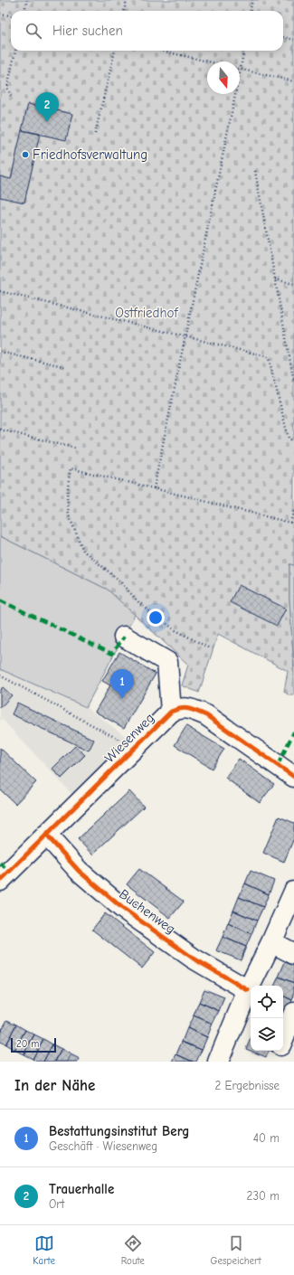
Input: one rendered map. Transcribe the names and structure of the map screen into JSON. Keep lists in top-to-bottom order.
{
  "streets": {
    "street": ["Wiesenweg", "Buchenweg"]
  },
  "crossings": [
    ["Wiesenweg", "Buchenweg"]
  ],
  "parks": ["Ostfriedhof"],
  "places": ["Friedhofsverwaltung"],
  "scale_bar": "20 m",
  "north": "bottom",
  "page": {
    "search": "Hier suchen",
    "pins": ["2", "1"],
    "scale": "20 m",
    "heading": ["In der Nähe", "2 Ergebnisse"],
    "list": [
      {
        "mark": "1",
        "name": "Bestattungsinstitut Berg",
        "note": "Geschäft · Wiesenweg",
        "value": "40 m"
      },
      {
        "mark": "2",
        "name": "Trauerhalle",
        "note": "Ort",
        "value": "230 m"
      }
    ],
    "nav": ["Karte", "Route", "Gespeichert"]
  }
}
